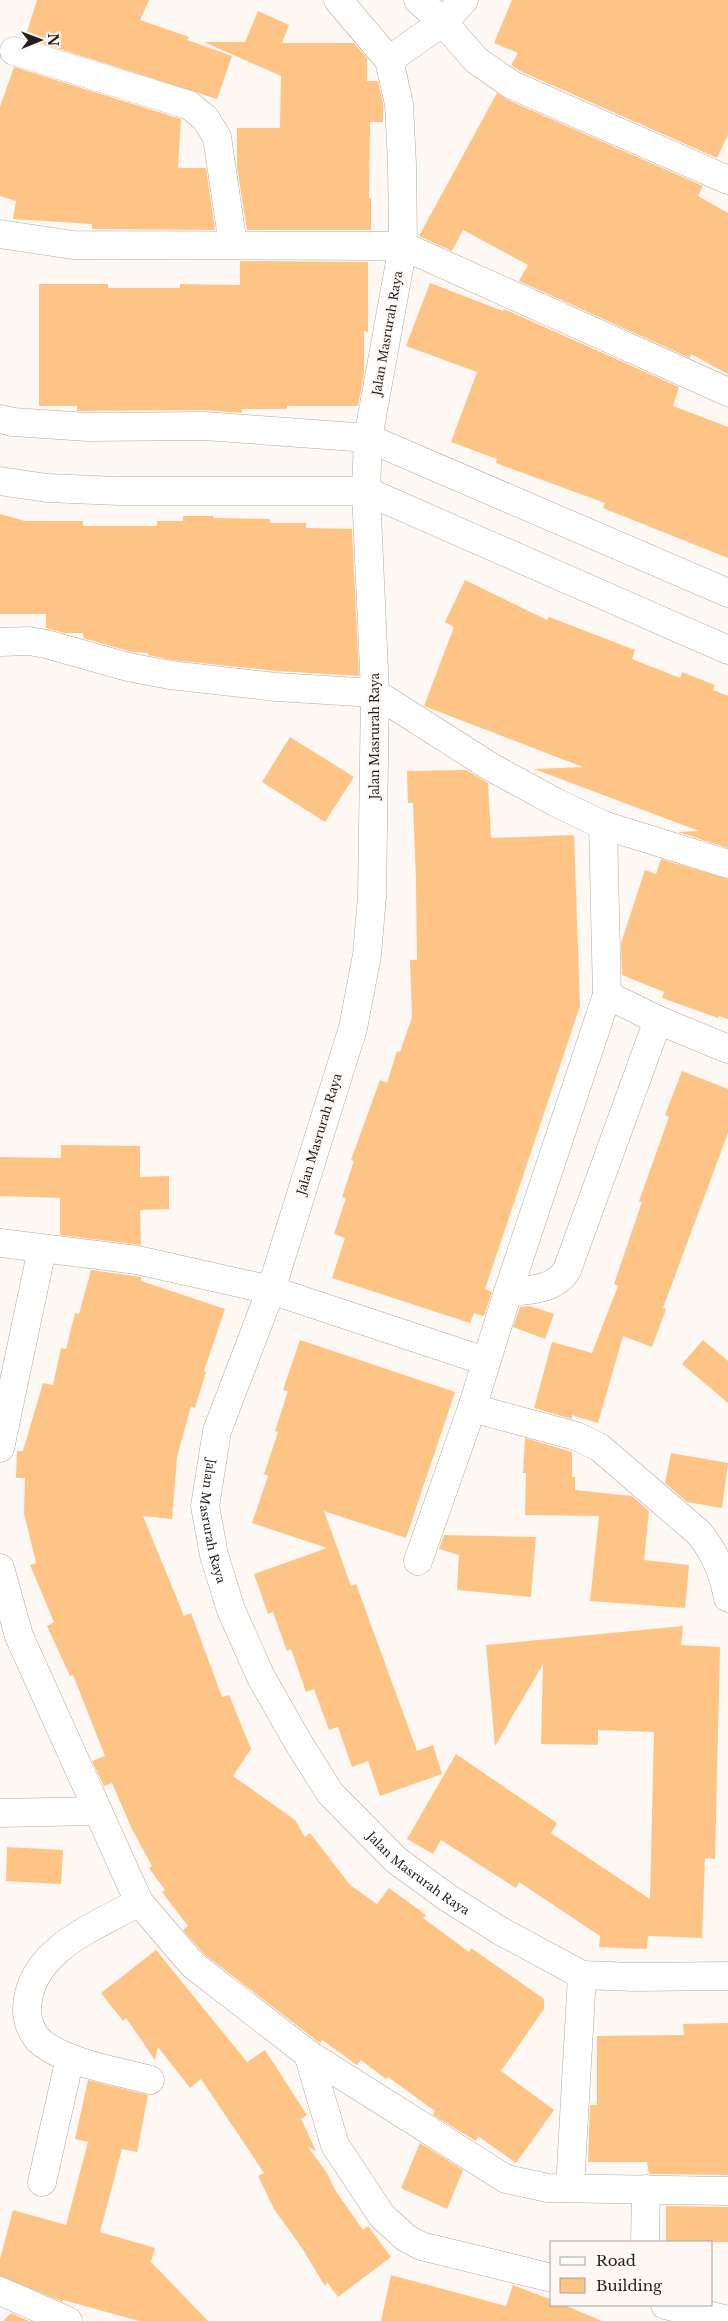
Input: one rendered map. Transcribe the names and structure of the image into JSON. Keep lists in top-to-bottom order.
{
  "streets": {
    "street": ["Jalan Masrurah Raya"]
  },
  "legend": ["Road", "Building"],
  "north": "right"
}
